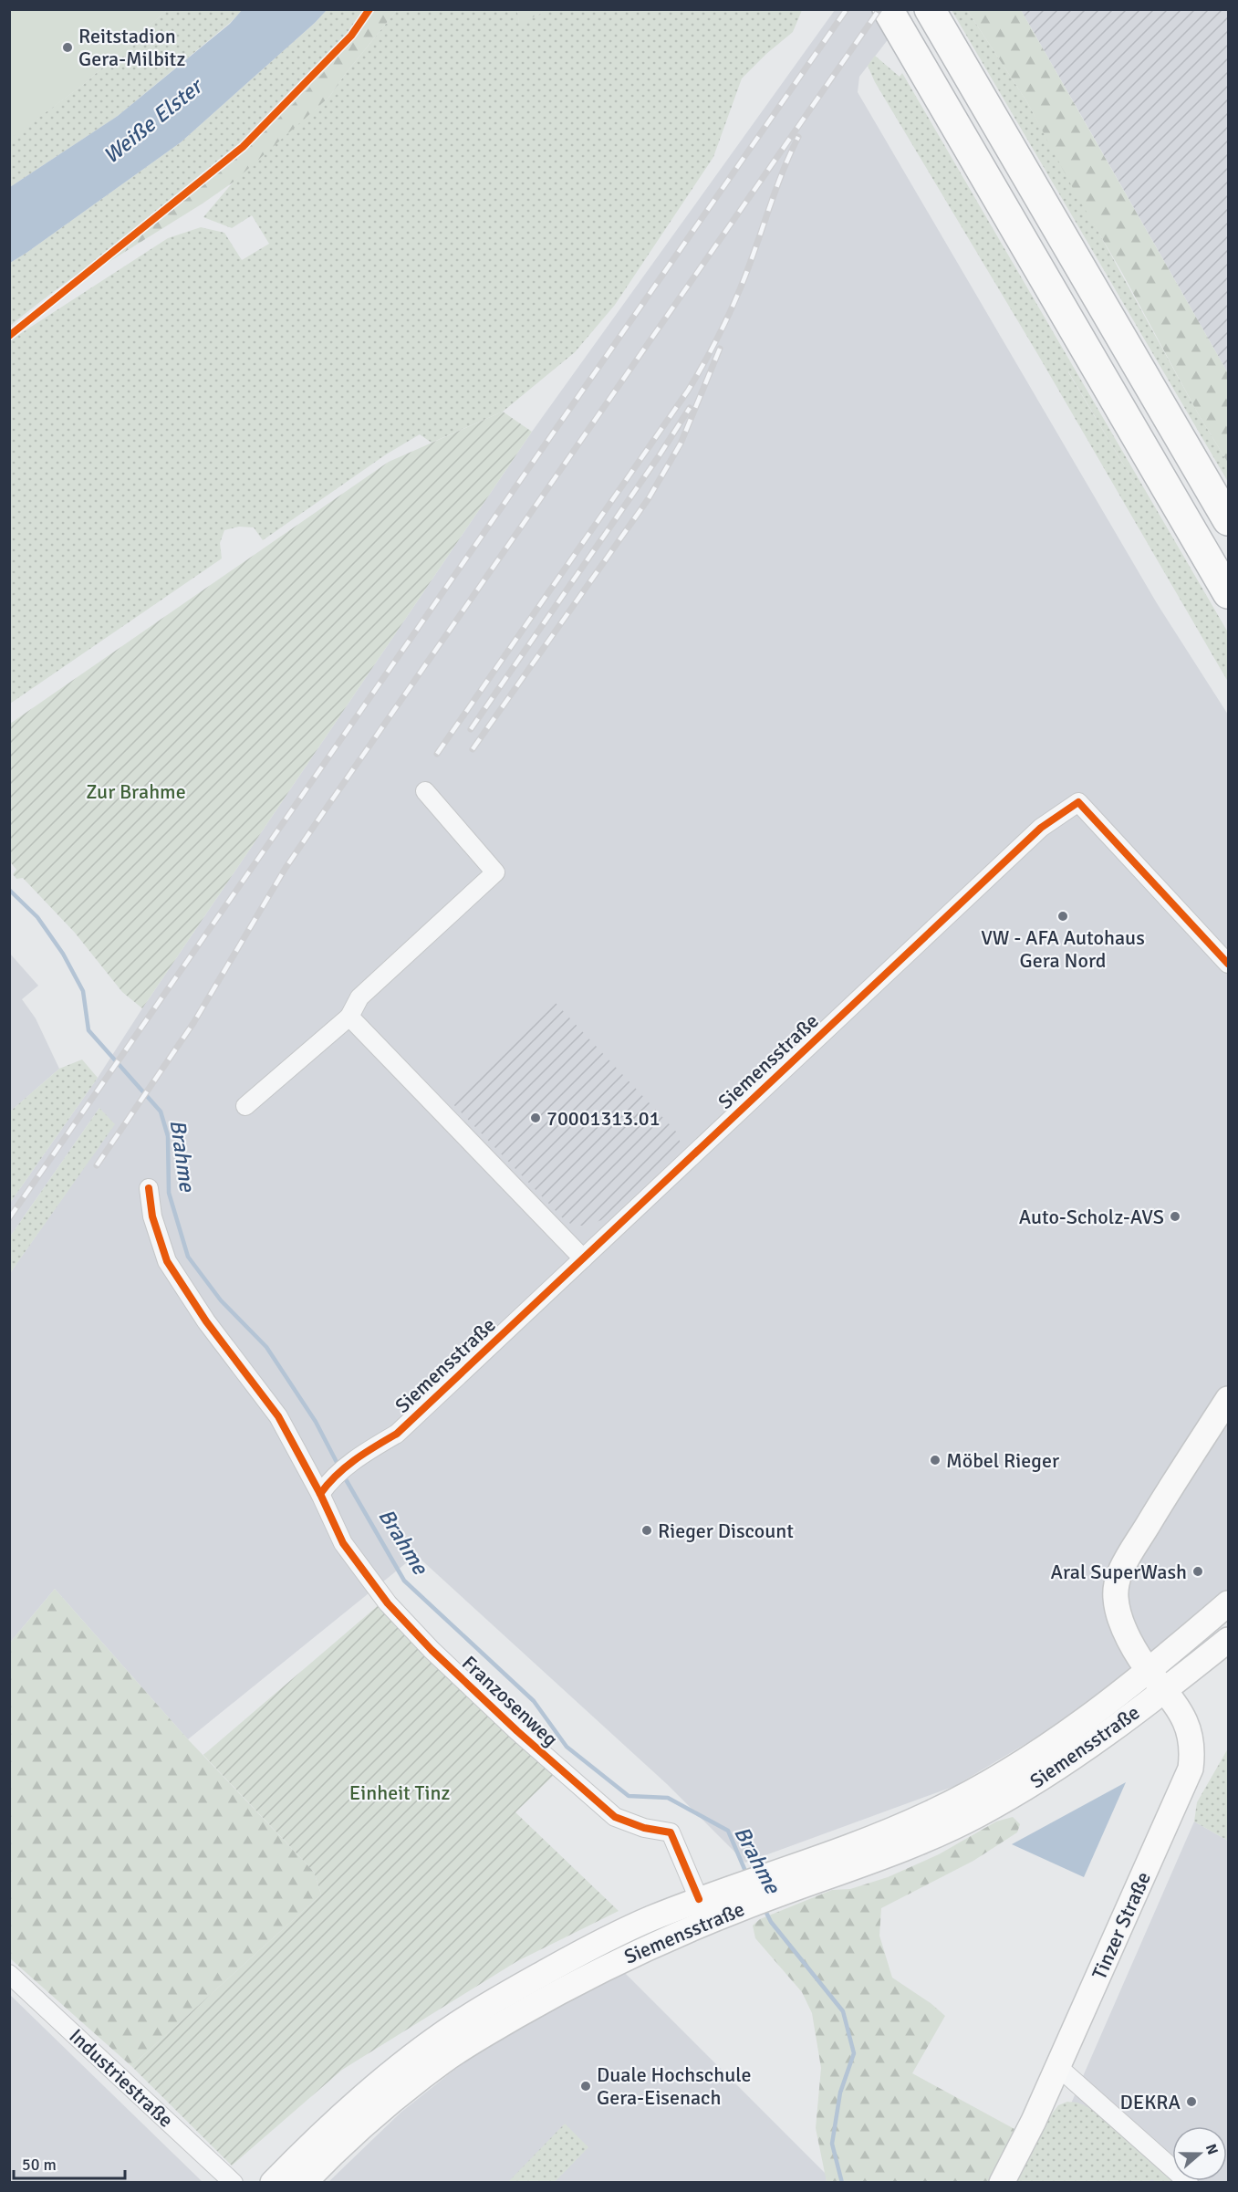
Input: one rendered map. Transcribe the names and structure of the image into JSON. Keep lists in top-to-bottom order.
{
  "streets": {
    "main road": ["Siemensstraße", "Tinzer Straße"],
    "street": ["Franzosenweg", "Industriestraße"]
  },
  "crossings": [
    ["Siemensstraße", "Franzosenweg"],
    ["Siemensstraße", "Tinzer Straße"]
  ],
  "water": ["Weiße Elster", "Brahme"],
  "parks": ["Zur Brahme", "Einheit Tinz"],
  "places": [
    "Reitstadion Gera-Milbitz",
    "VW - AFA Autohaus Gera Nord",
    "70001313.01",
    "Auto-Scholz-AVS",
    "Möbel Rieger",
    "Rieger Discount",
    "Aral SuperWash",
    "Duale Hochschule Gera-Eisenach",
    "DEKRA"
  ],
  "scale_bar": "50 m",
  "north": "right"
}
